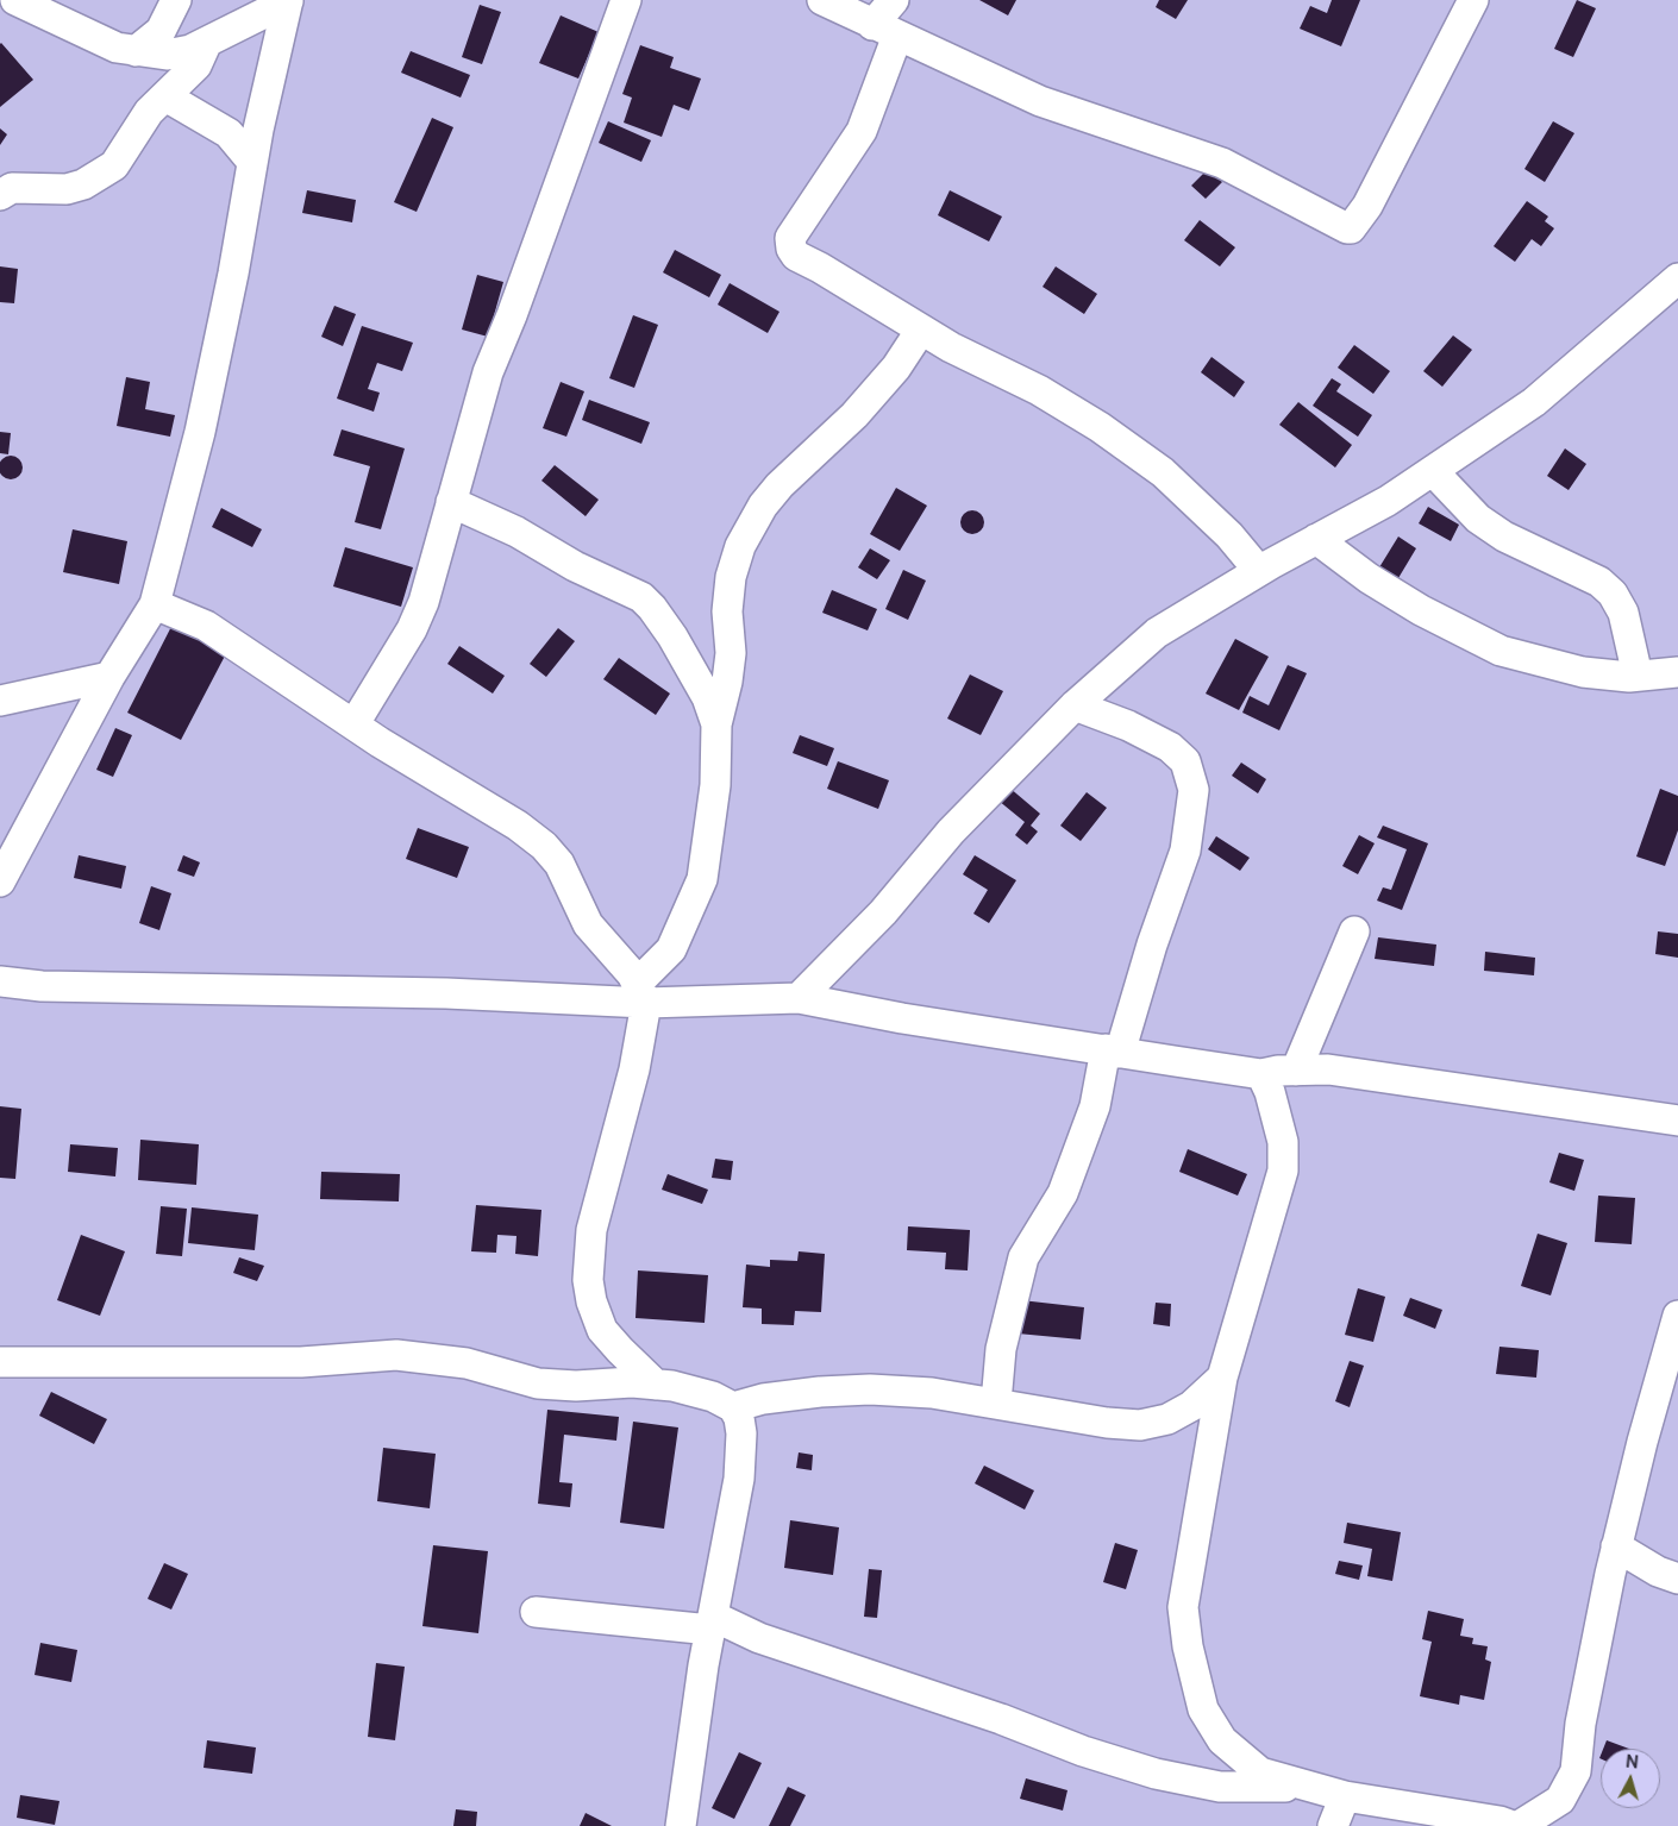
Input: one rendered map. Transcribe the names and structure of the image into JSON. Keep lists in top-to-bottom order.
{
  "north": "top"
}
